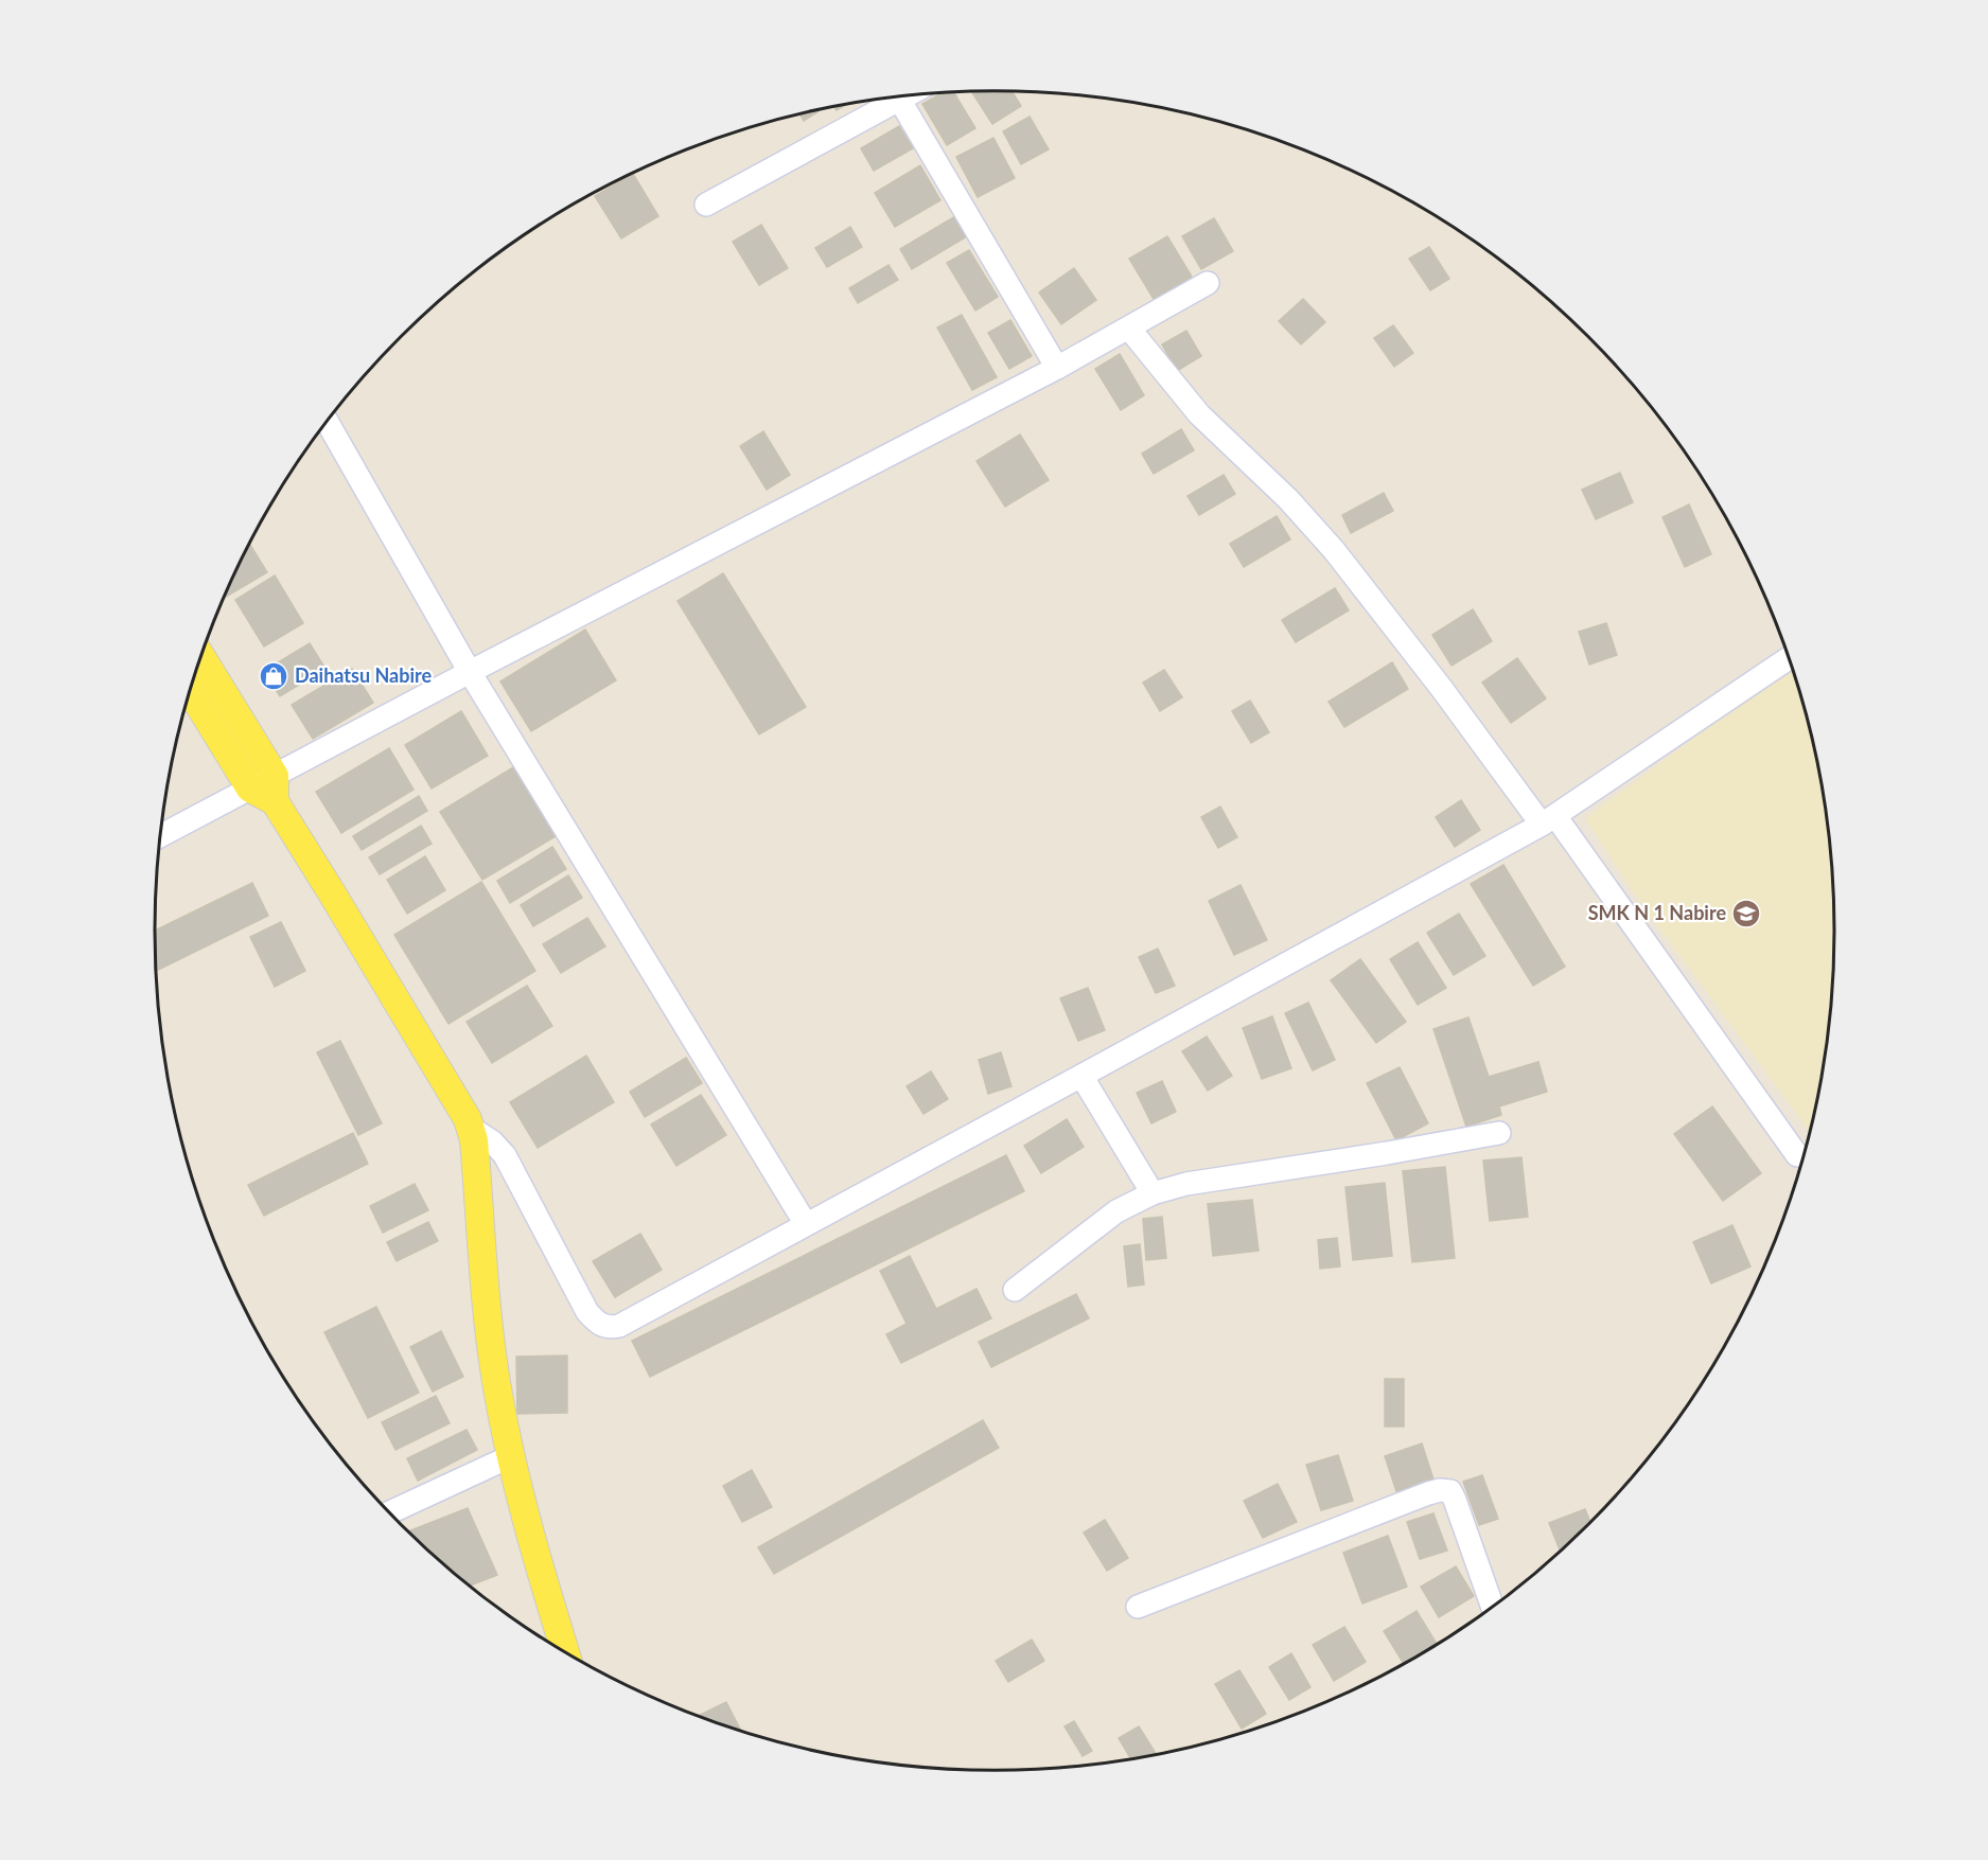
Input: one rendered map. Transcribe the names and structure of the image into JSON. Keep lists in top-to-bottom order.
{
  "places": {
    "shop": ["Daihatsu Nabire"],
    "school or university": ["SMK N 1 Nabire"]
  }
}
